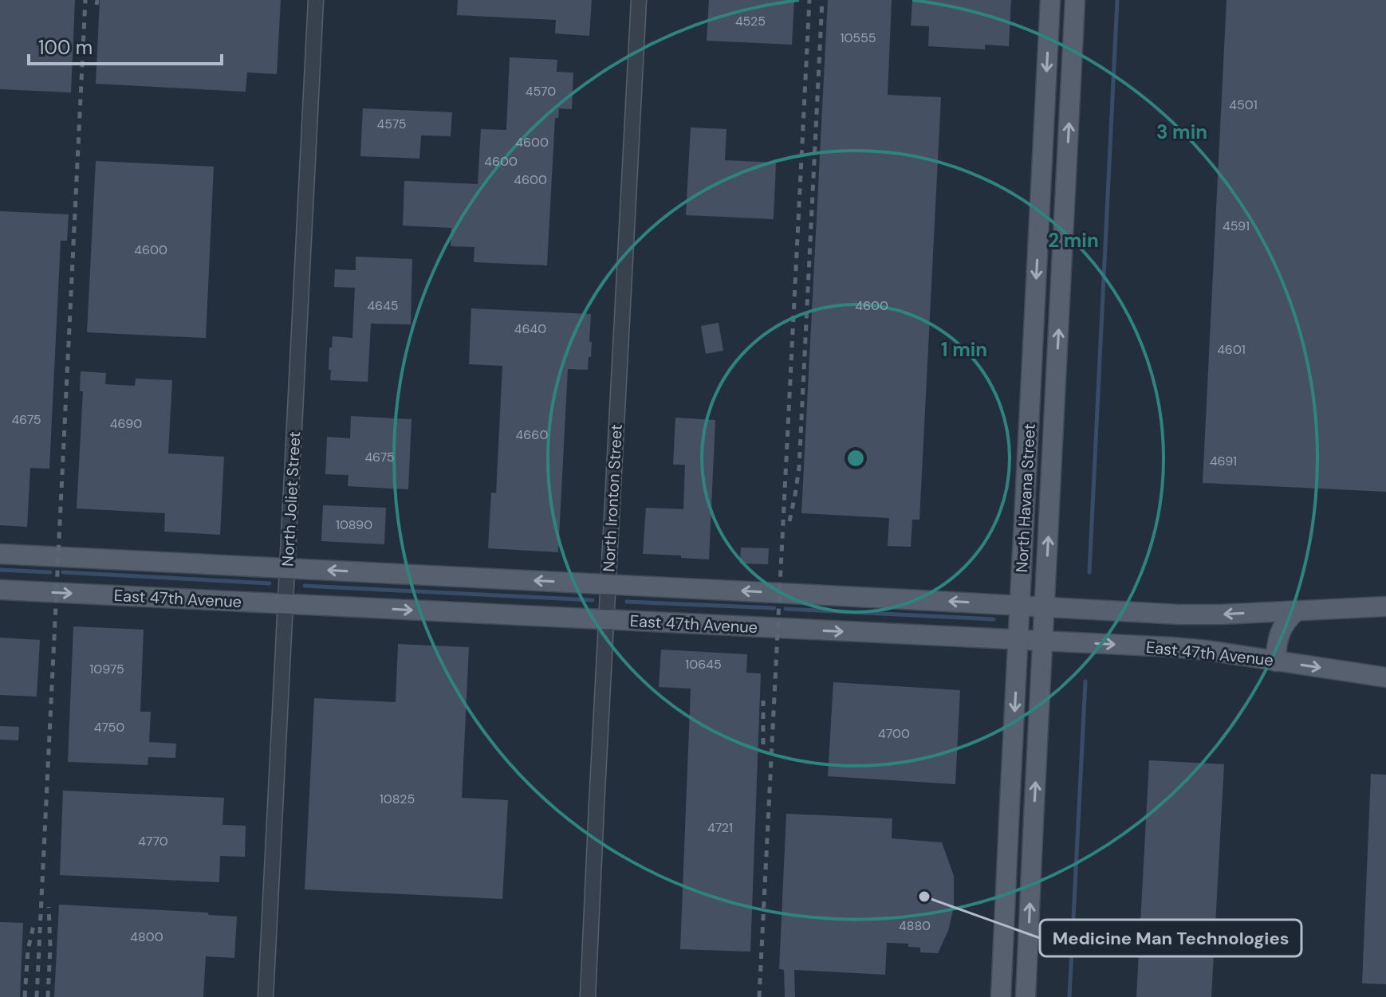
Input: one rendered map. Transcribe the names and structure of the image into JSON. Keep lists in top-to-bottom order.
{
  "streets": {
    "main road": ["North Havana Street", "East 47th Avenue"],
    "street": ["North Ironton Street", "North Joliet Street"]
  },
  "crossings": [
    ["North Ironton Street", "East 47th Avenue"],
    ["North Havana Street", "East 47th Avenue"],
    ["North Joliet Street", "East 47th Avenue"]
  ],
  "places": ["Medicine Man Technologies"],
  "house_numbers": [
    "4525",
    "10555",
    "4570",
    "4501",
    "4575",
    "4600",
    "4600",
    "4600",
    "4591",
    "4600",
    "4645",
    "4600",
    "4640",
    "4601",
    "4675",
    "4690",
    "4660",
    "4675",
    "4691",
    "10890",
    "10645",
    "10975",
    "4750",
    "4700",
    "10825",
    "4721",
    "4770",
    "4880",
    "4800"
  ],
  "scale_bar": "100 m",
  "rings": ["3 min", "2 min", "1 min"]
}
